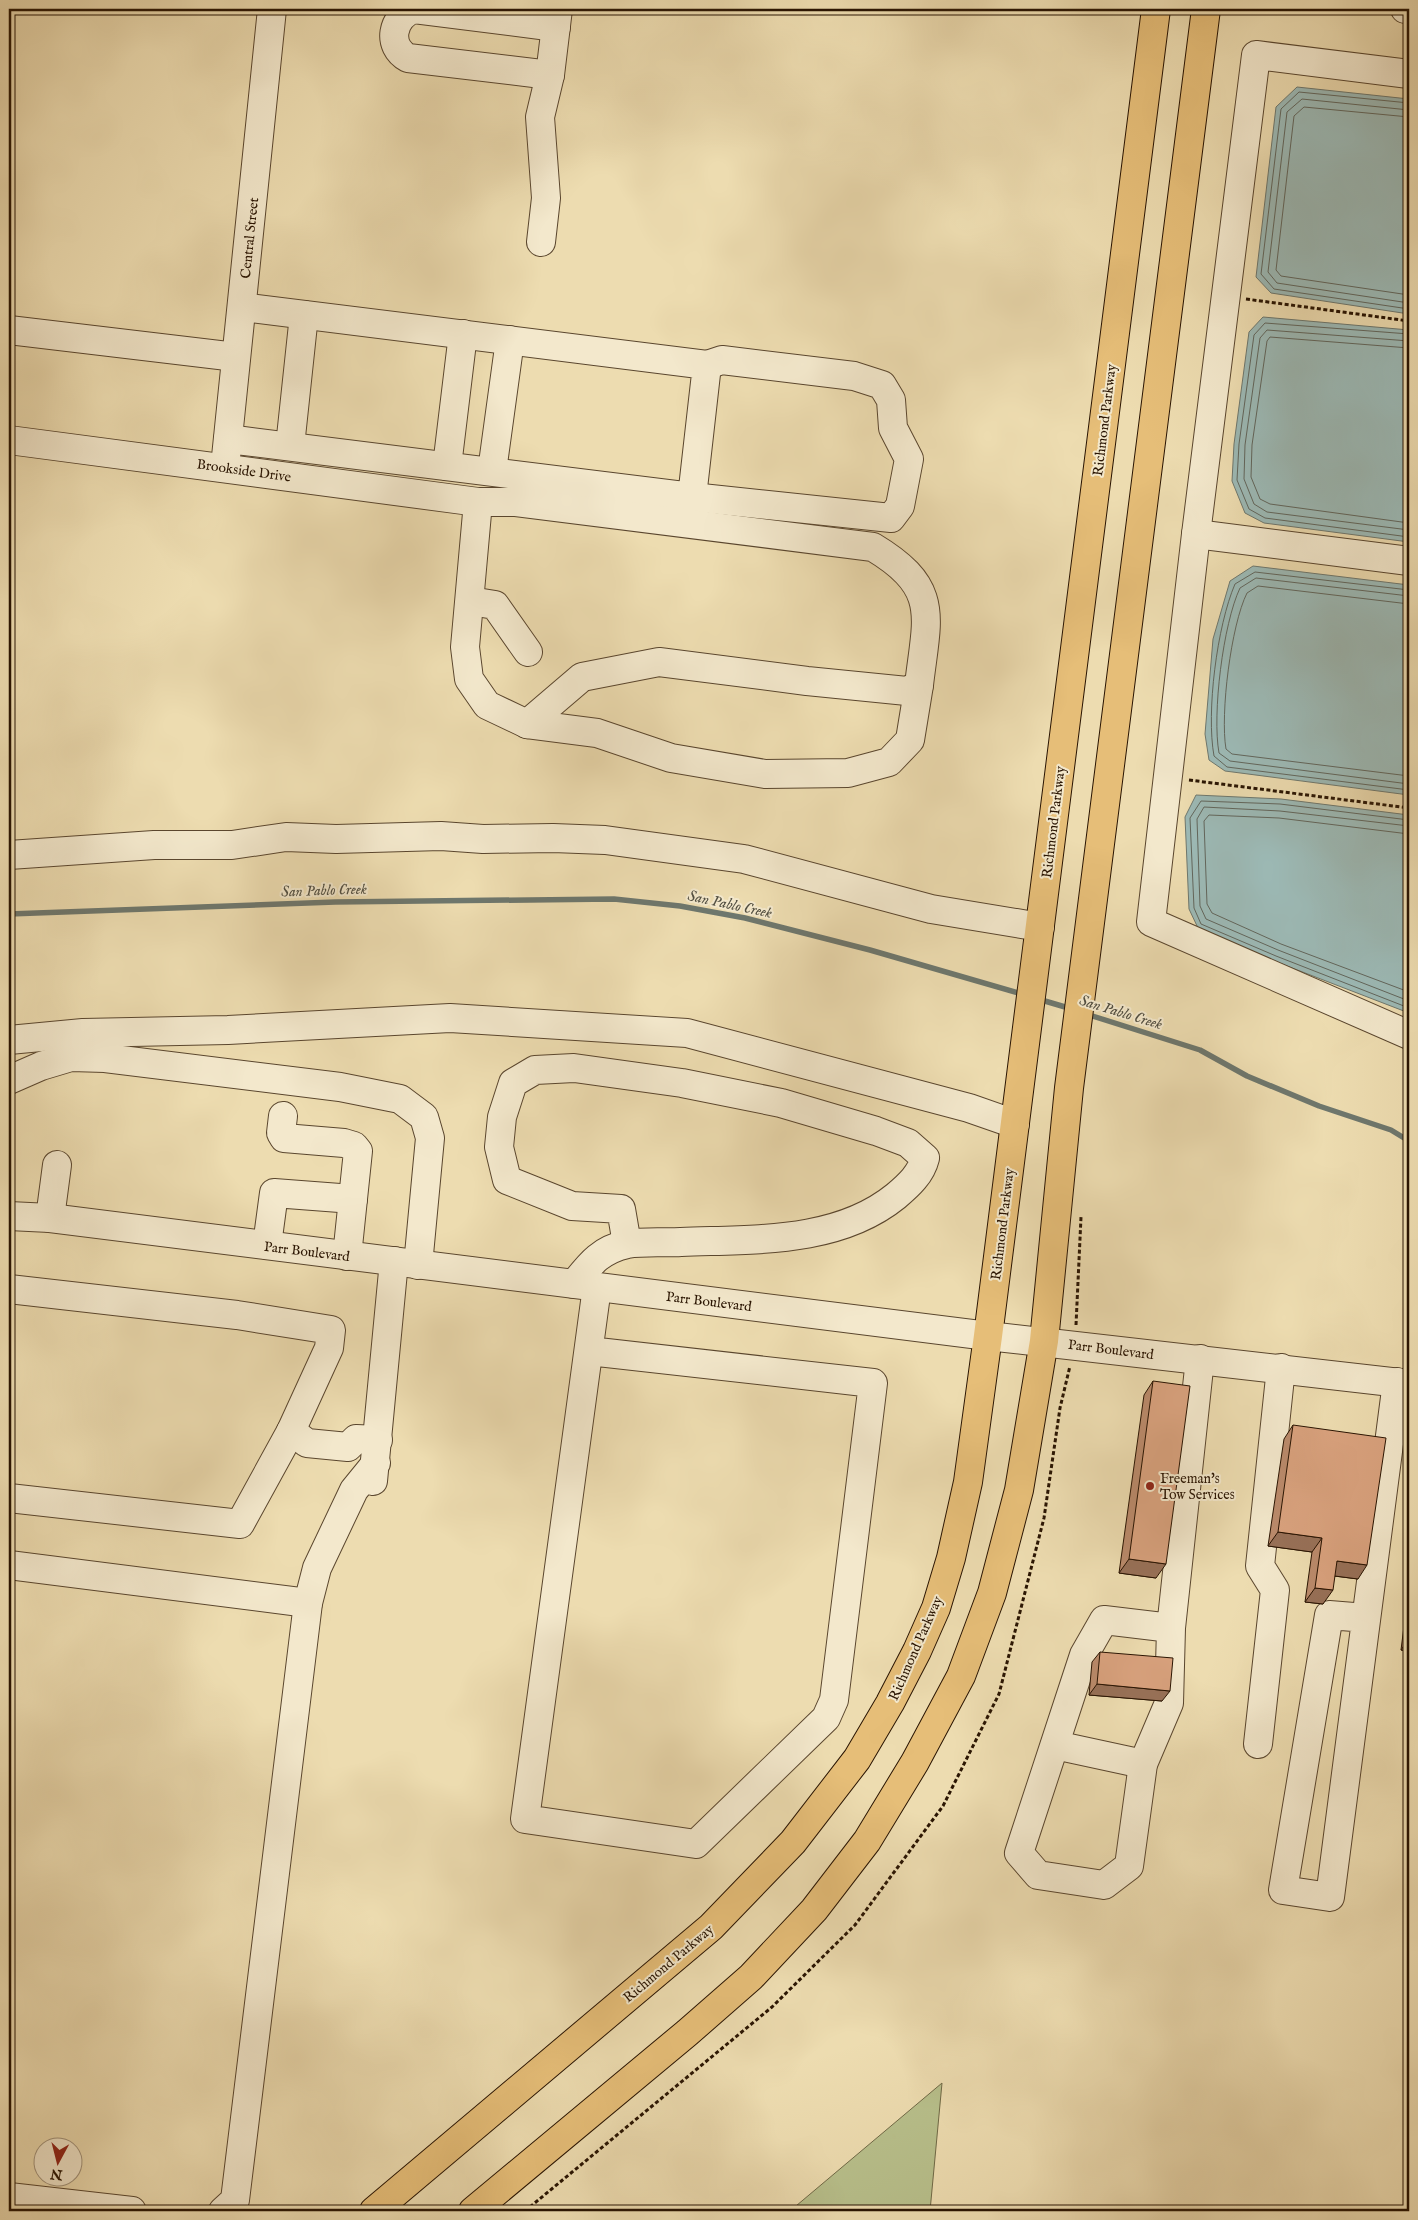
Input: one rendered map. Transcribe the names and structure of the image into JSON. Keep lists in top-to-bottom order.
{
  "streets": {
    "highway": ["Richmond Parkway"],
    "street": ["Central Street", "Brookside Drive", "Parr Boulevard"]
  },
  "crossings": [
    ["Central Street", "Brookside Drive"],
    ["Richmond Parkway", "Parr Boulevard"]
  ],
  "water": ["San Pablo Creek"],
  "places": ["Freeman's Tow Services"],
  "north": "bottom"
}
